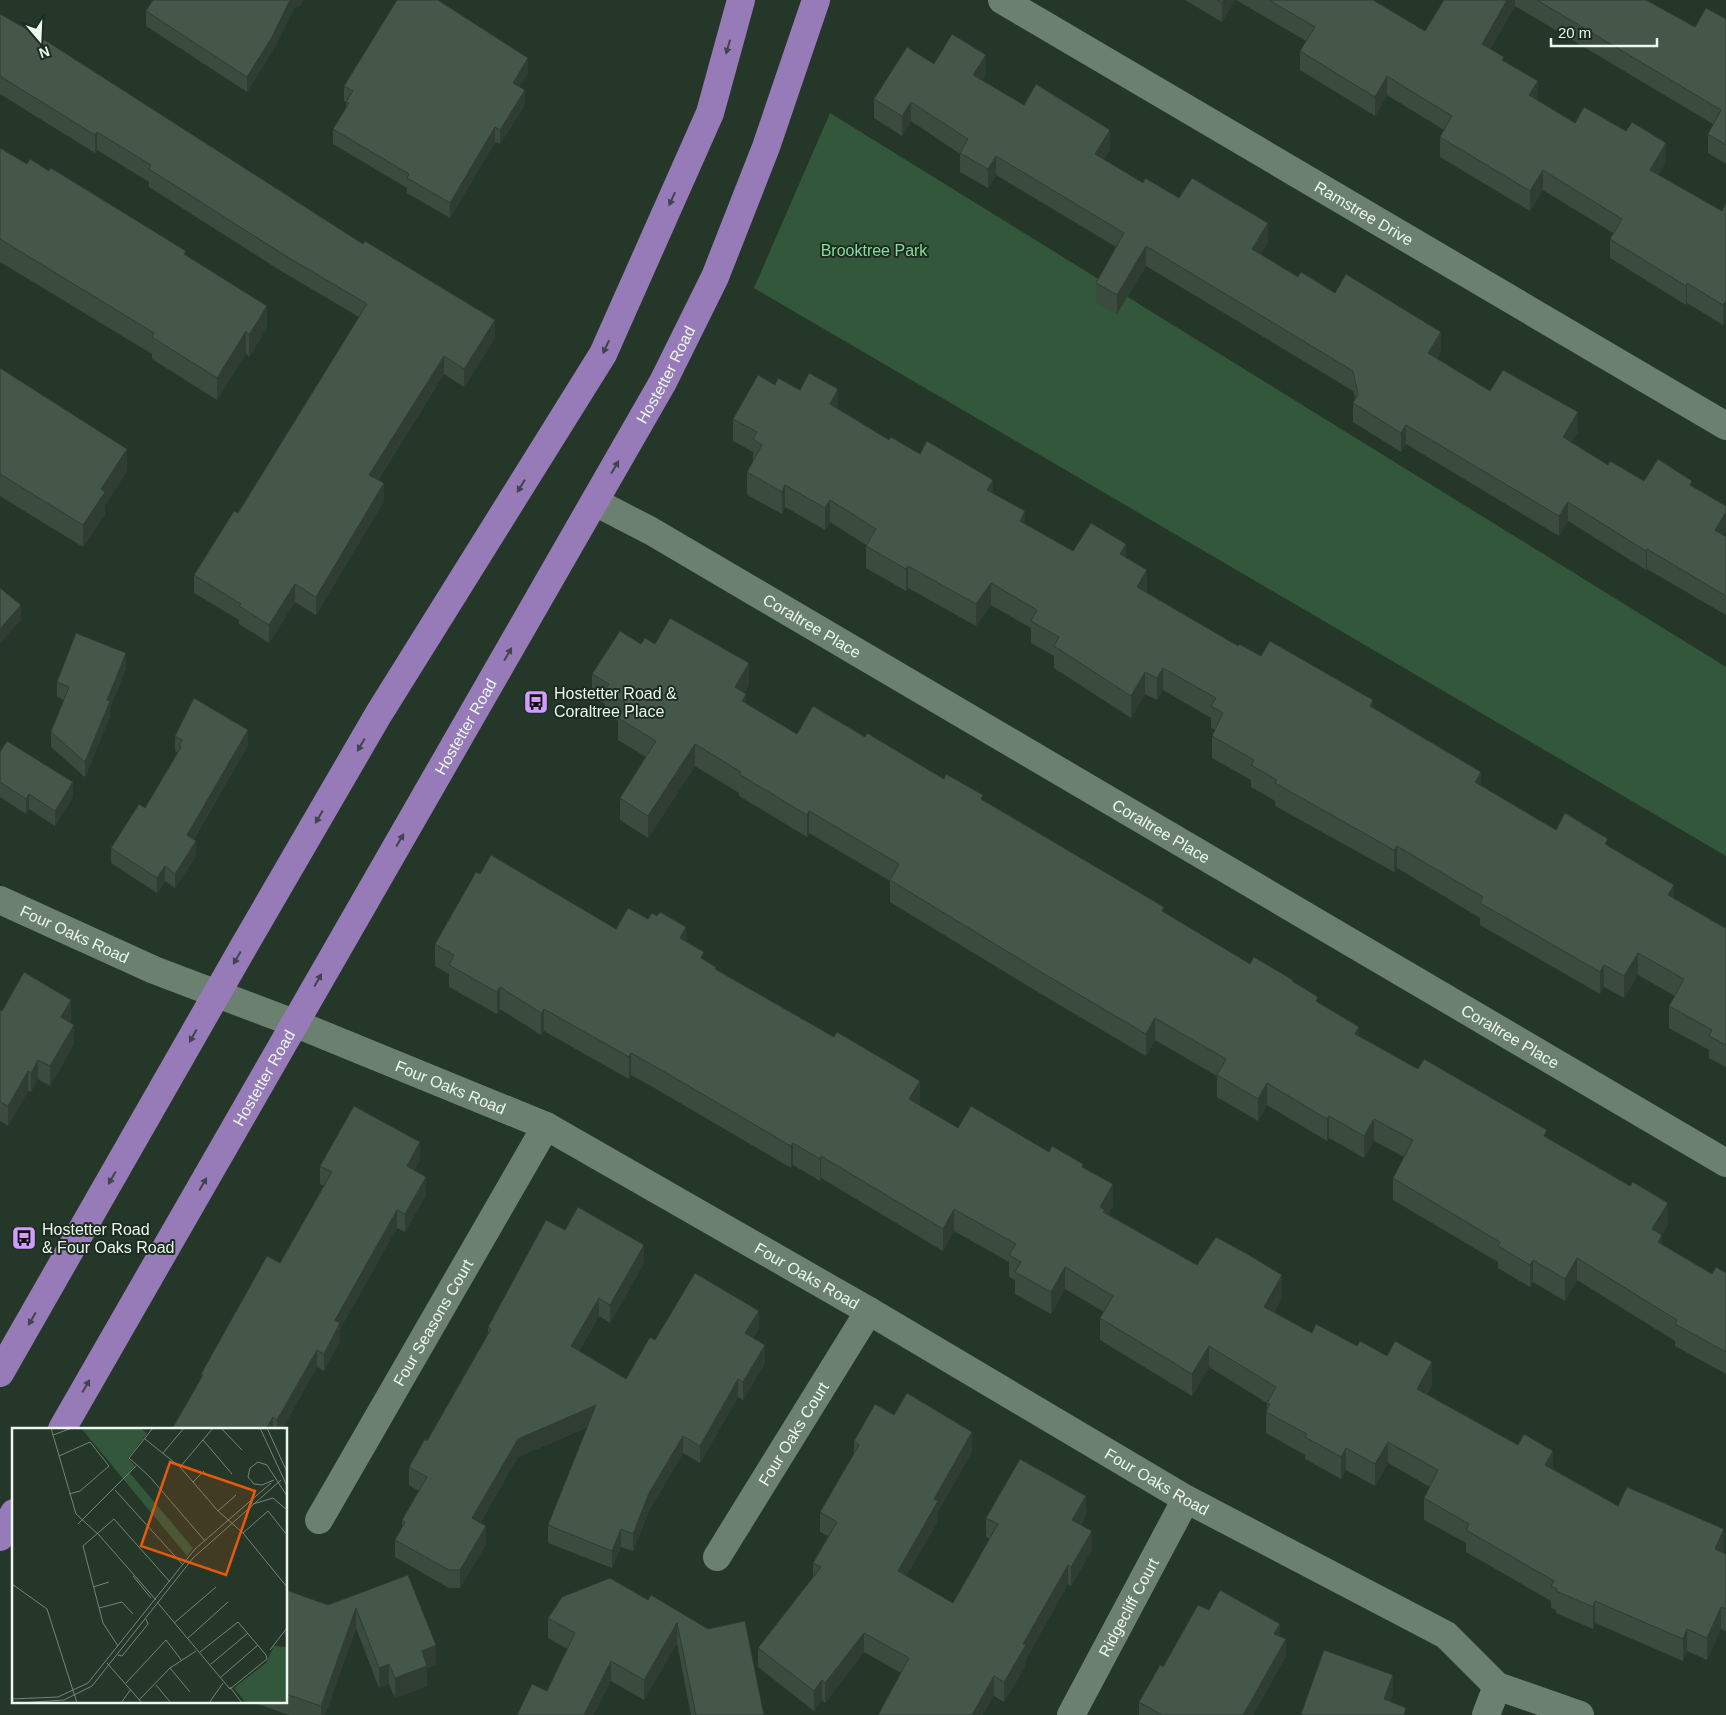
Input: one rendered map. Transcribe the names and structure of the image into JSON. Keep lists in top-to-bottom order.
{
  "streets": {
    "main road": ["Hostetter Road"],
    "street": [
      "Ramstree Drive",
      "Coraltree Place",
      "Four Oaks Road",
      "Four Seasons Court",
      "Four Oaks Court",
      "Ridgecliff Court"
    ]
  },
  "crossings": [
    ["Hostetter Road", "Coraltree Place"],
    ["Hostetter Road", "Four Oaks Road"],
    ["Four Oaks Road", "Four Seasons Court"],
    ["Four Oaks Road", "Four Oaks Court"],
    ["Four Oaks Road", "Ridgecliff Court"]
  ],
  "parks": ["Brooktree Park"],
  "places": {
    "bus stop": ["Hostetter Road & Coraltree Place", "Hostetter Road & Four Oaks Road"]
  },
  "scale_bar": "20 m",
  "north": "bottom"
}
